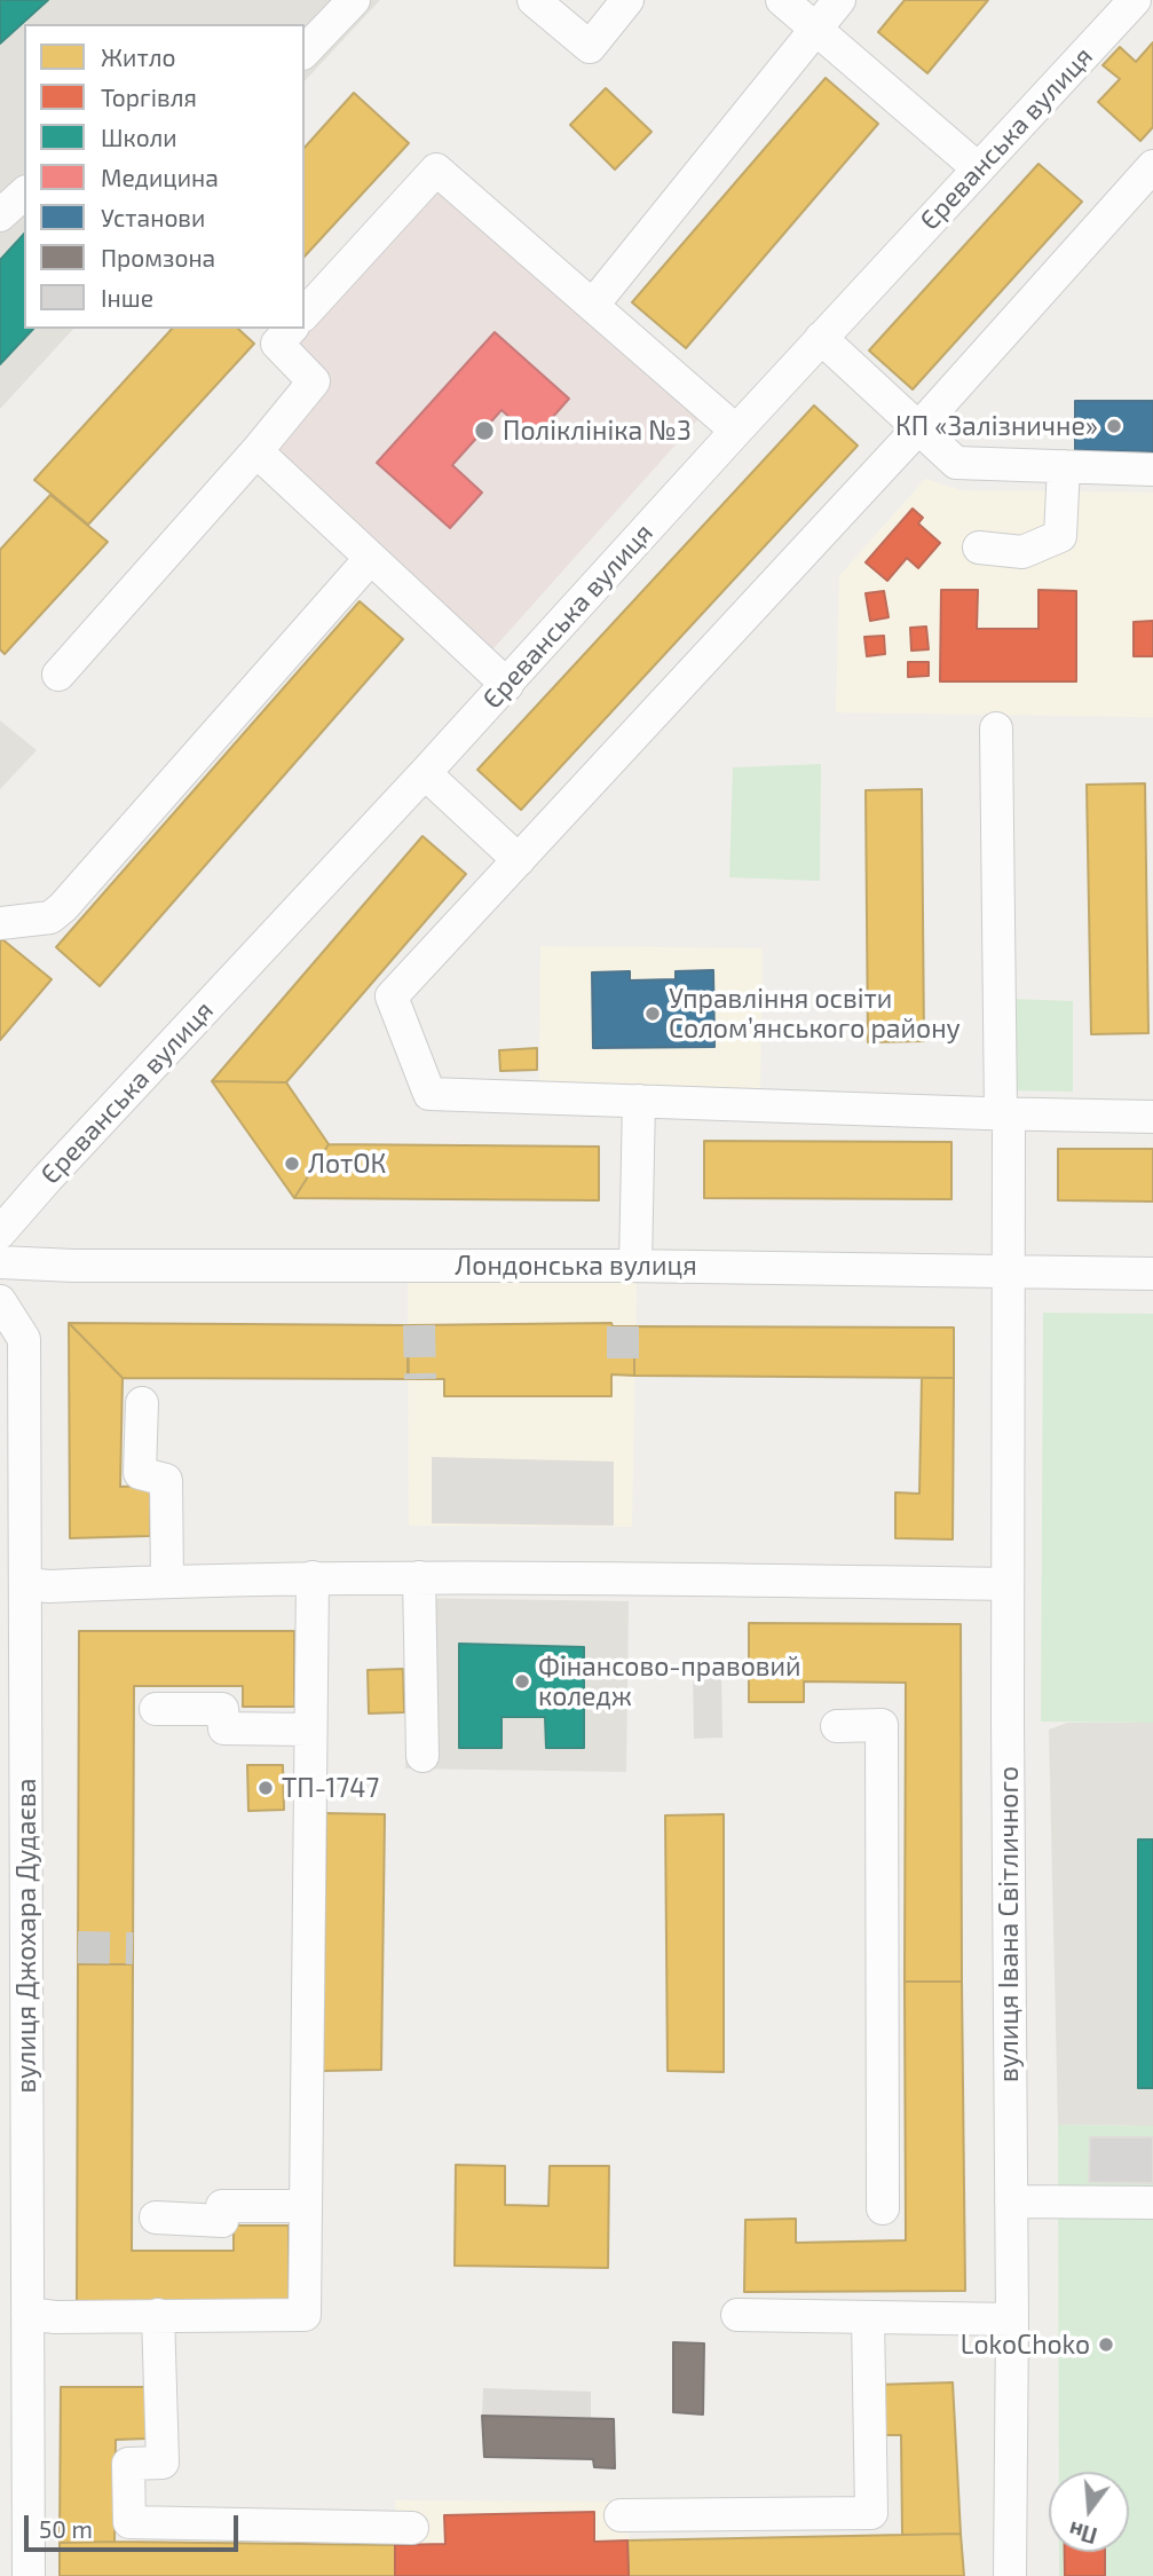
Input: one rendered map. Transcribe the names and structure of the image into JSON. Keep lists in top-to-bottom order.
{
  "streets": {
    "street": [
      "Єреванська вулиця",
      "Лондонська вулиця",
      "вулиця Івана Світличного",
      "вулиця Джохара Дудаєва"
    ]
  },
  "crossings": [
    ["Лондонська вулиця", "вулиця Івана Світличного"]
  ],
  "places": [
    "КП «Залізничне»",
    "Поліклініка №3",
    "Управління освіти Солом’янського району",
    "ЛотОК",
    "Фінансово-правовий коледж",
    "ТП-1747",
    "LokoChoko"
  ],
  "legend": [
    "Житло",
    "Торгівля",
    "Школи",
    "Медицина",
    "Установи",
    "Промзона",
    "Інше"
  ],
  "scale_bar": "50 m",
  "north": "bottom"
}
